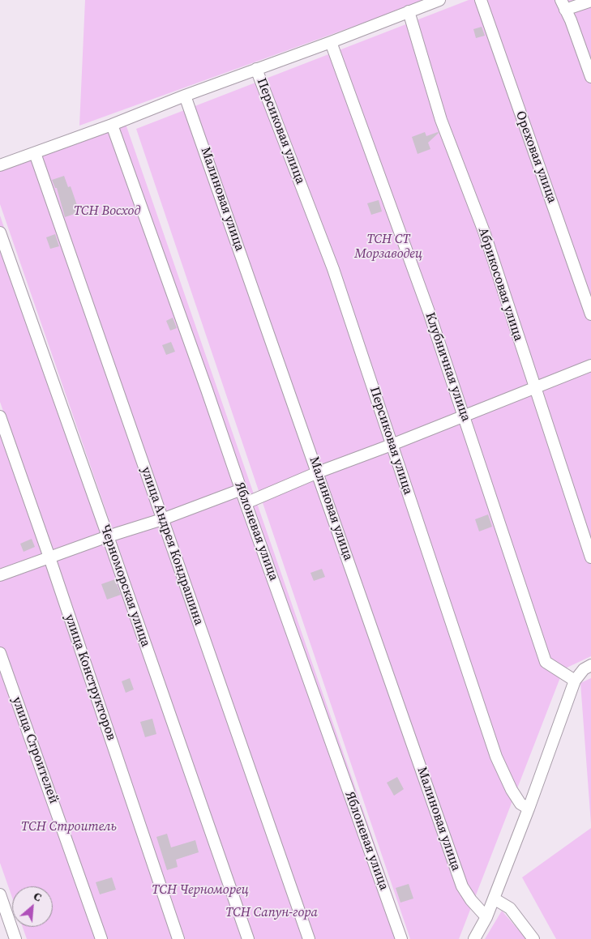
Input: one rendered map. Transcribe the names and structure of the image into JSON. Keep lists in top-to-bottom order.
{
  "streets": {
    "street": [
      "Персиковая улица",
      "Ореховая улица",
      "Малиновая улица",
      "Абрикосовая улица",
      "Клубничная улица",
      "Яблоневая улица",
      "улица Андрея Кондрашина",
      "Черноморская улица",
      "улица Конструкторов",
      "улица Строителей"
    ]
  },
  "parks": [
    "ТСН Восход",
    "ТСН СТ Морзаводец",
    "ТСН Строитель",
    "ТСН Черноморец",
    "ТСН Сапун-гора"
  ],
  "north": "top right"
}
